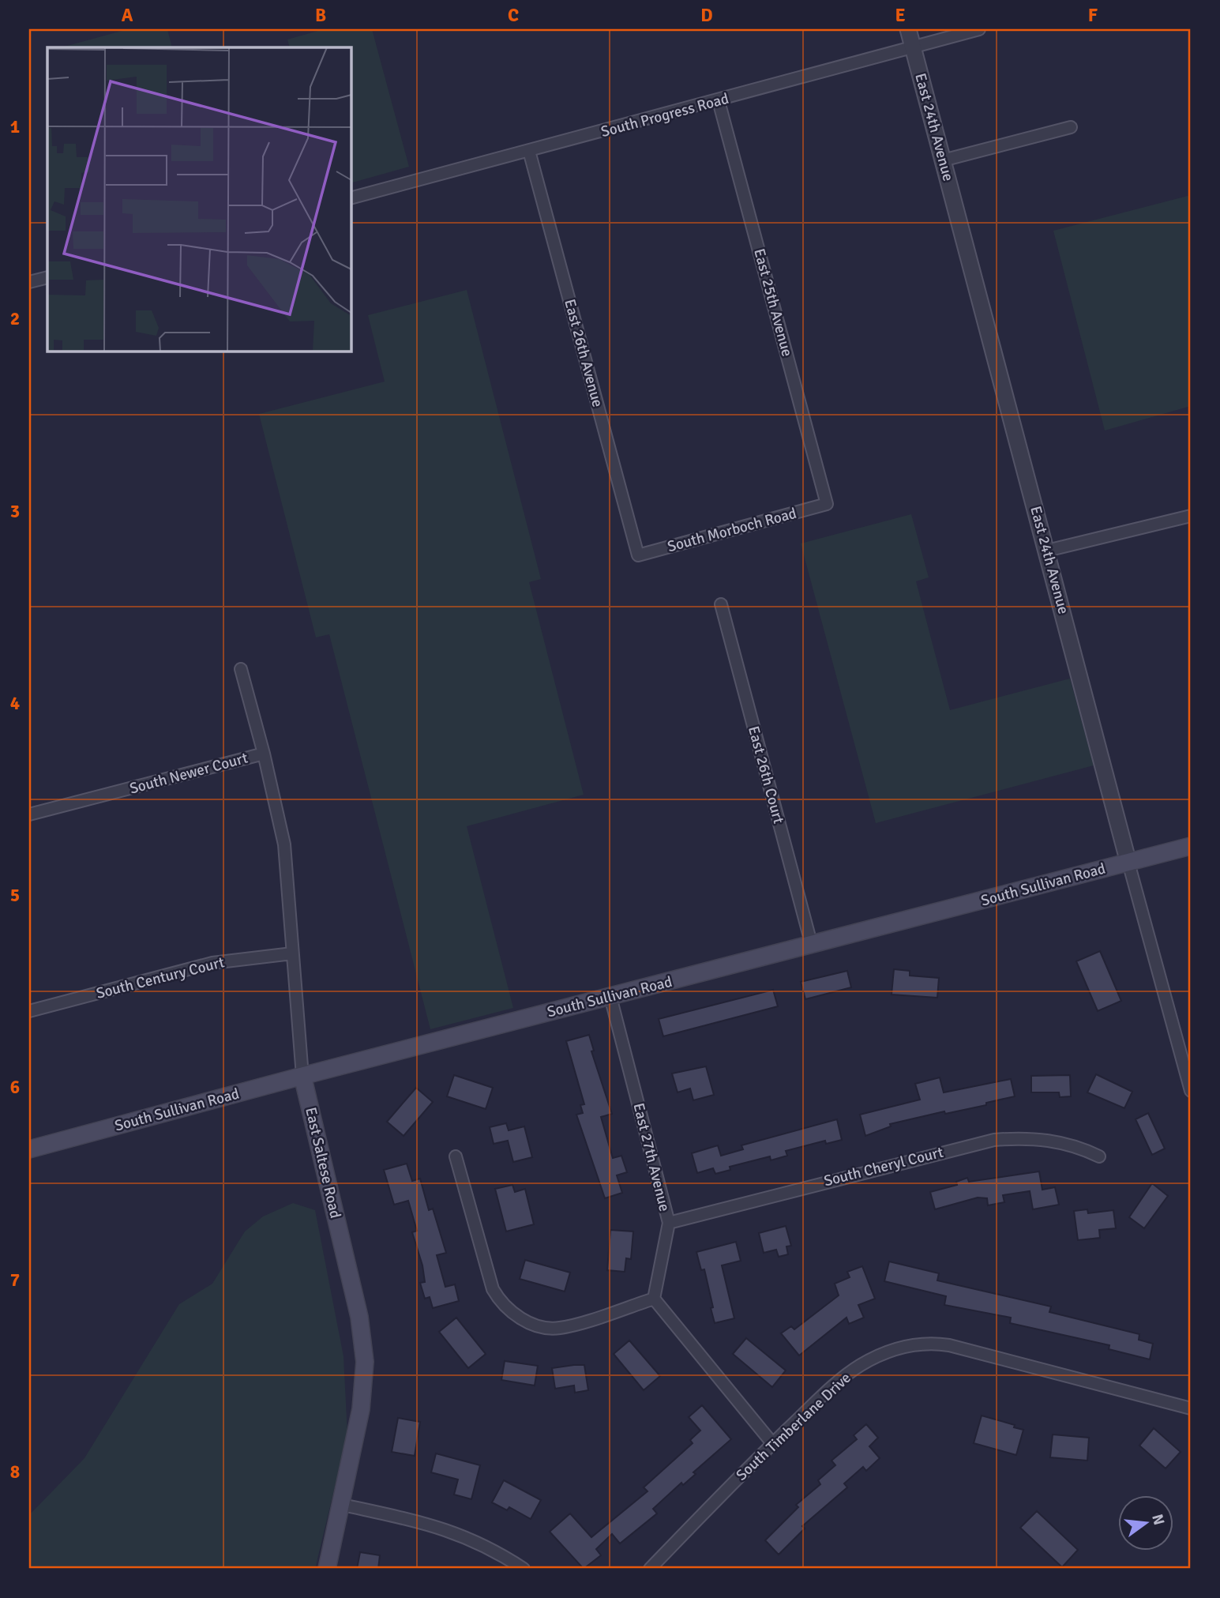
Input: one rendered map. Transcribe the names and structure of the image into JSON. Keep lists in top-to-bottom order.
{
  "streets": {
    "main road": ["South Sullivan Road", "East Saltese Road"],
    "street": [
      "South Progress Road",
      "East 24th Avenue",
      "East 25th Avenue",
      "East 26th Avenue",
      "South Morboch Road",
      "South Newer Court",
      "East 26th Court",
      "South Century Court",
      "East 27th Avenue",
      "South Cheryl Court",
      "South Timberlane Drive"
    ]
  },
  "crossings": [
    ["South Progress Road", "East 24th Avenue"],
    ["South Progress Road", "East 25th Avenue"],
    ["South Progress Road", "East 26th Avenue"],
    ["East 24th Avenue", "South Sullivan Road"],
    ["East 25th Avenue", "South Morboch Road"],
    ["East 26th Avenue", "South Morboch Road"],
    ["South Newer Court", "East Saltese Road"],
    ["East 26th Court", "South Sullivan Road"],
    ["South Sullivan Road", "East 27th Avenue"],
    ["South Sullivan Road", "East Saltese Road"],
    ["South Century Court", "East Saltese Road"],
    ["East 27th Avenue", "South Cheryl Court"]
  ],
  "north": "right",
  "grid": {
    "columns": [
      "A",
      "B",
      "C",
      "D",
      "E",
      "F"
    ],
    "rows": [
      "1",
      "2",
      "3",
      "4",
      "5",
      "6",
      "7",
      "8"
    ]
  }
}
